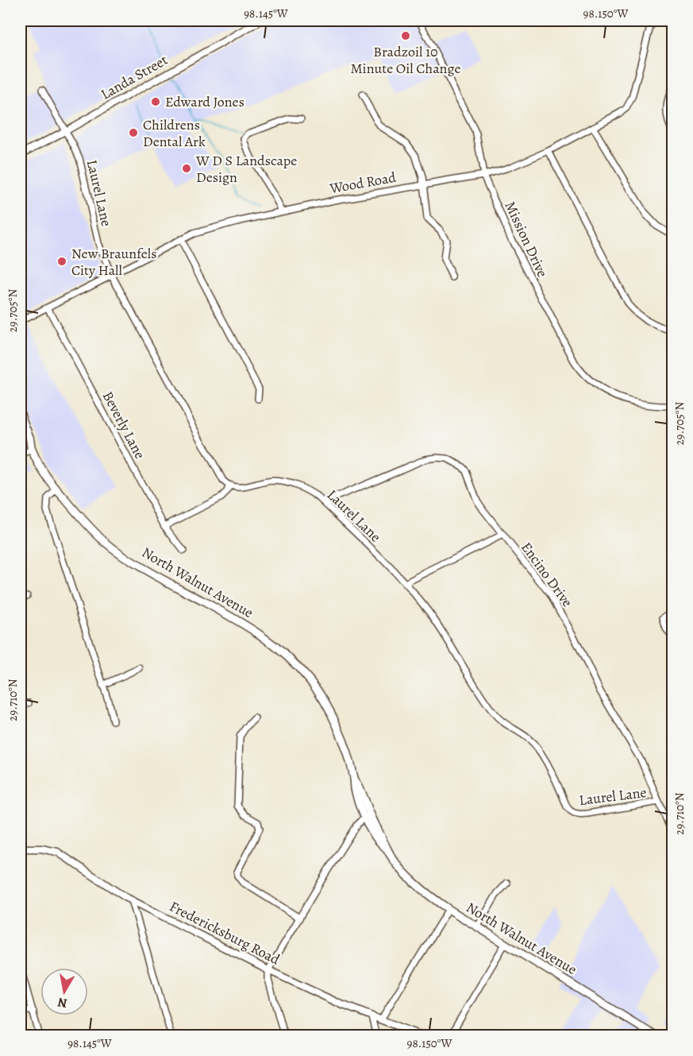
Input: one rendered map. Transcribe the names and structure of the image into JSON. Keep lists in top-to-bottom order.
{
  "streets": {
    "main road": ["North Walnut Avenue"],
    "street": [
      "Landa Street",
      "Wood Road",
      "Laurel Lane",
      "Mission Drive",
      "Beverly Lane",
      "Encino Drive",
      "Fredericksburg Road"
    ]
  },
  "crossings": [
    ["Landa Street", "Laurel Lane"],
    ["Wood Road", "Laurel Lane"],
    ["Wood Road", "Mission Drive"],
    ["Wood Road", "Beverly Lane"],
    ["Laurel Lane", "Encino Drive"]
  ],
  "places": [
    "Bradzoil 10 Minute Oil Change",
    "Edward Jones",
    "Childrens Dental Ark",
    "W D S Landscape Design",
    "New Braunfels City Hall"
  ],
  "north": "bottom",
  "coordinates": [
    "98.145°W",
    "98.150°W",
    "29.705°N",
    "29.710°N"
  ]
}
